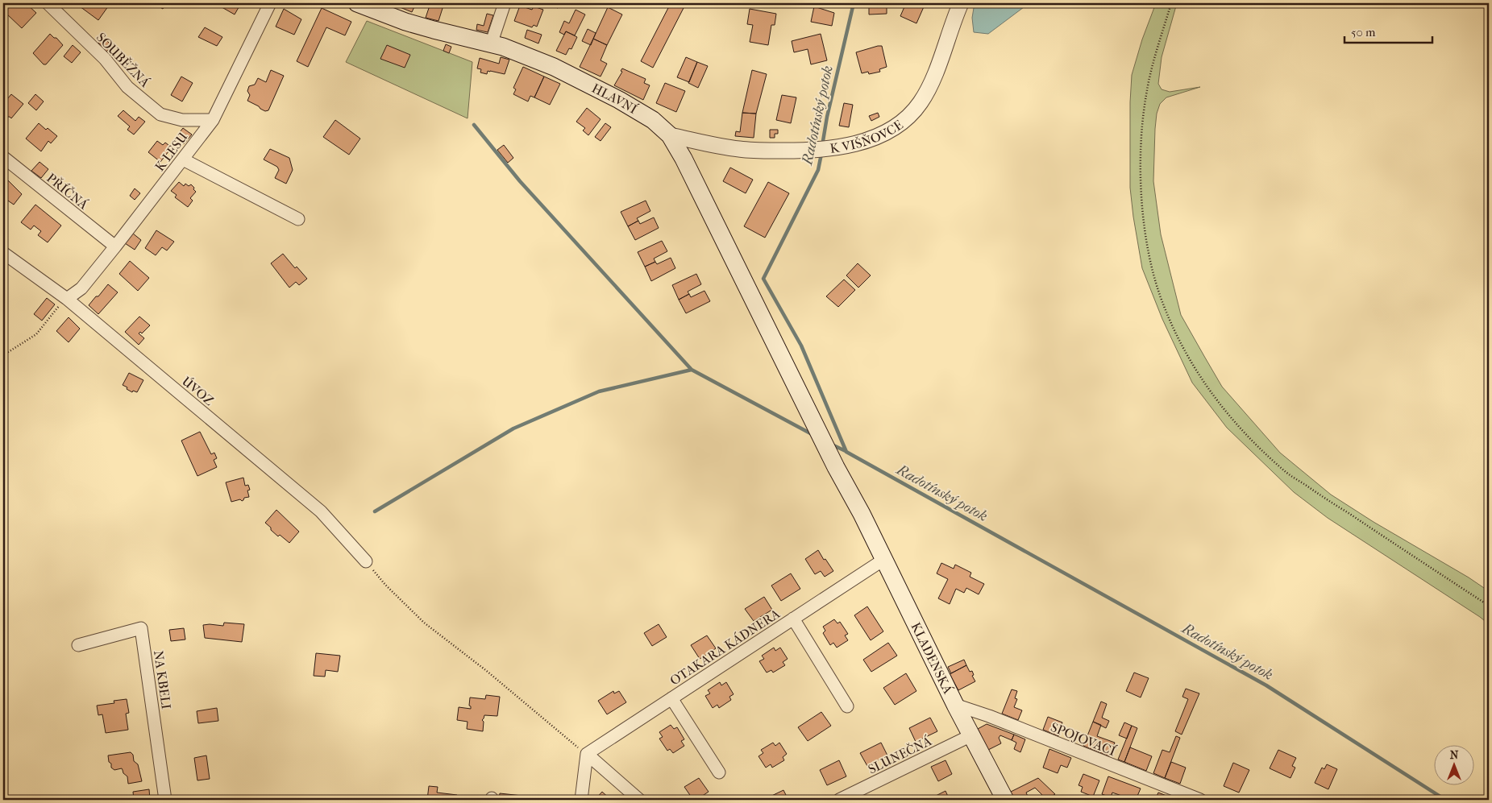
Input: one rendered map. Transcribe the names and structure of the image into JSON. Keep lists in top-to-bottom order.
{
  "streets": {
    "main road": ["HLAVNÍ", "KLADENSKÁ"],
    "street": [
      "SOUBĚŽNÁ",
      "K VIŠŇOVCE",
      "K LESU",
      "PŘÍČNÁ",
      "ÚVOZ",
      "OTAKARA KÁDNERA",
      "NA KBELI",
      "SPOJOVACÍ",
      "SLUNEČNÁ"
    ]
  },
  "crossings": [
    ["SOUBĚŽNÁ", "K LESU"],
    ["HLAVNÍ", "K VIŠŇOVCE"],
    ["HLAVNÍ", "KLADENSKÁ"],
    ["K LESU", "PŘÍČNÁ"],
    ["K LESU", "ÚVOZ"],
    ["OTAKARA KÁDNERA", "KLADENSKÁ"],
    ["KLADENSKÁ", "SPOJOVACÍ"],
    ["KLADENSKÁ", "SLUNEČNÁ"]
  ],
  "water": ["Radotínský potok"],
  "scale_bar": "50 m",
  "north": "top"
}
